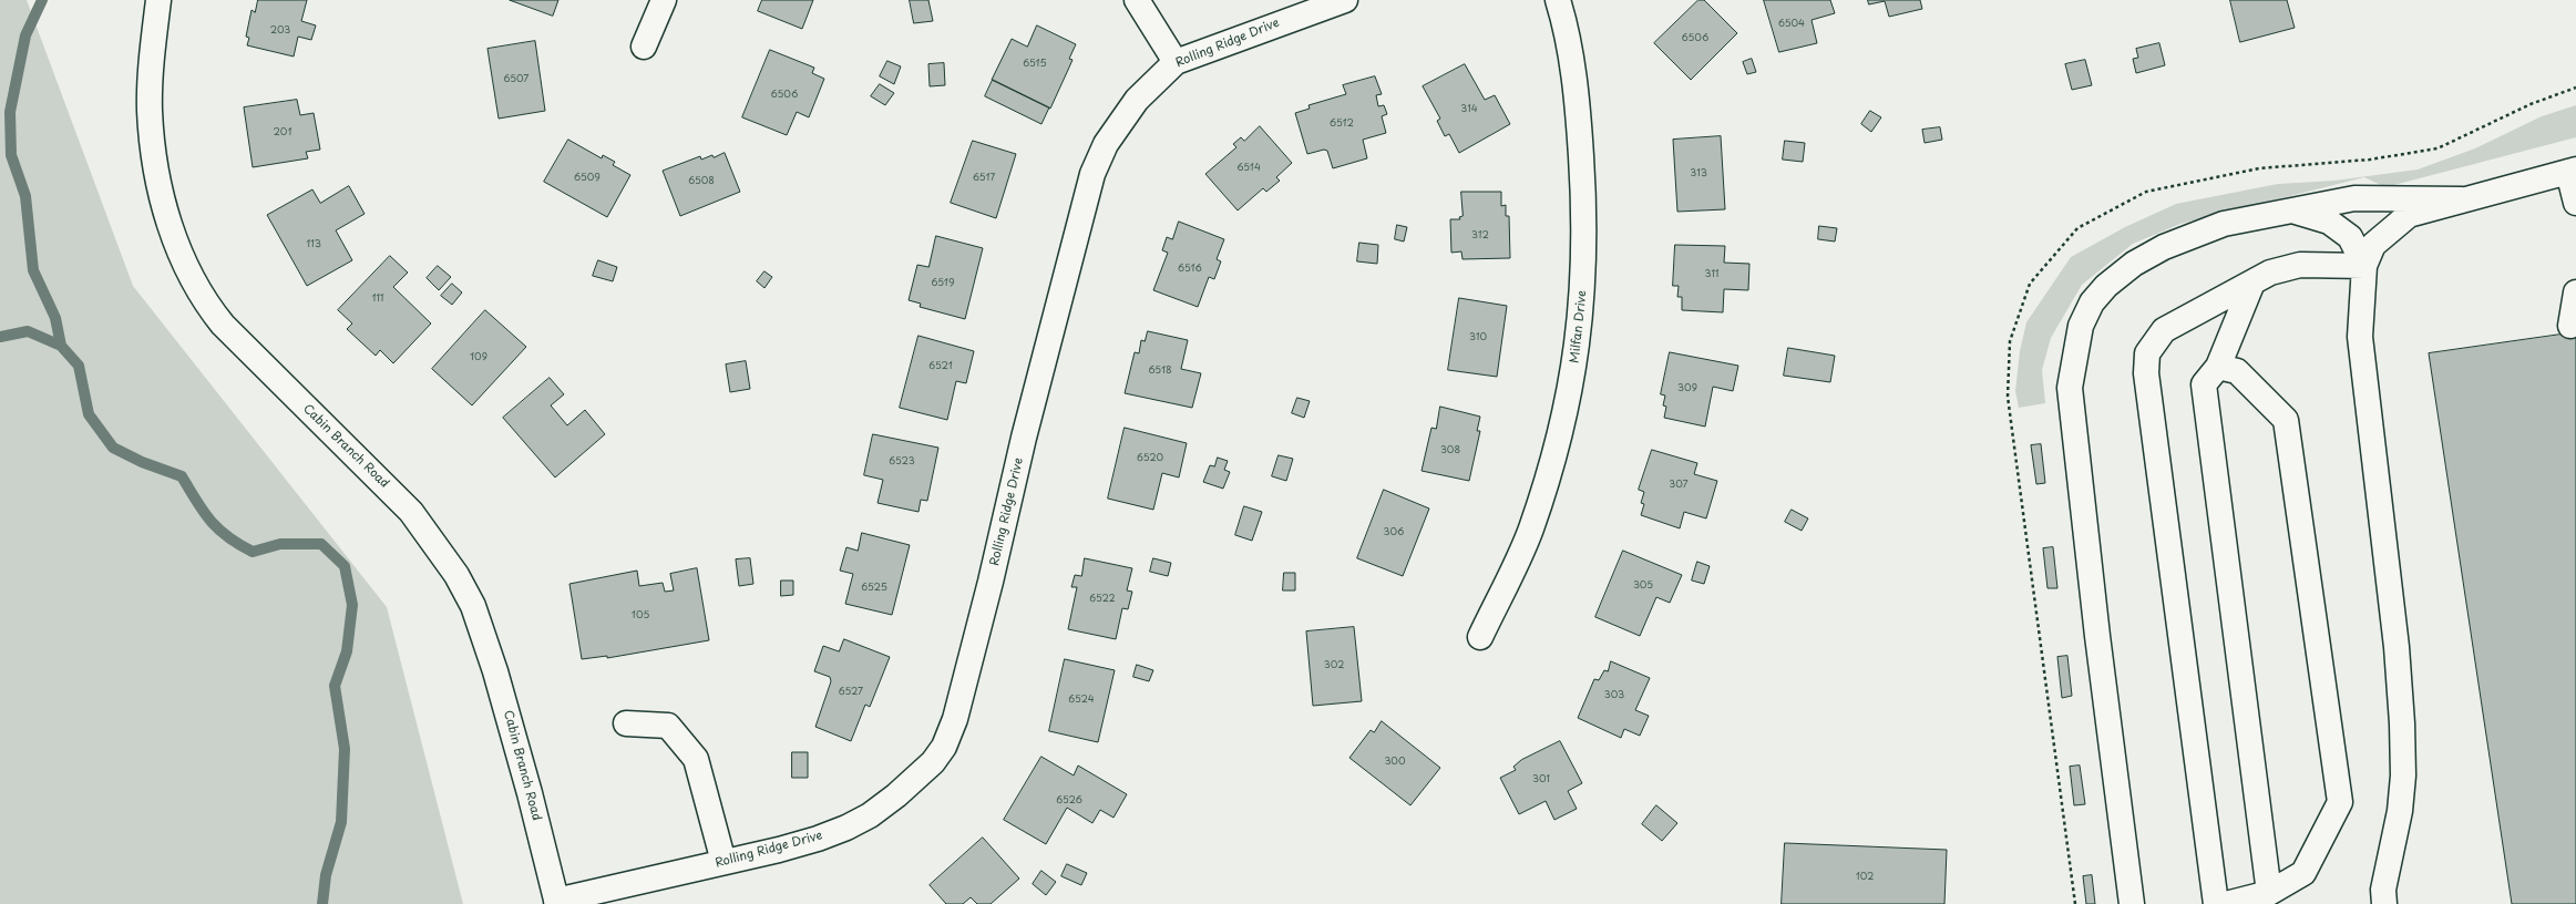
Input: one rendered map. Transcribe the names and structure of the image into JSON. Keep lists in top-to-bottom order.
{
  "streets": {
    "street": ["Rolling Ridge Drive", "Milfan Drive", "Cabin Branch Road"]
  },
  "crossings": [
    ["Rolling Ridge Drive", "Cabin Branch Road"]
  ],
  "house_numbers": [
    "6504",
    "203",
    "6506",
    "6515",
    "6507",
    "6506",
    "314",
    "6512",
    "201",
    "6514",
    "313",
    "6509",
    "6517",
    "6508",
    "312",
    "113",
    "6516",
    "311",
    "6519",
    "111",
    "310",
    "109",
    "6521",
    "6518",
    "309",
    "308",
    "6520",
    "6523",
    "307",
    "306",
    "305",
    "6525",
    "6522",
    "105",
    "302",
    "6527",
    "303",
    "6524",
    "300",
    "301",
    "6526",
    "102"
  ]
}
